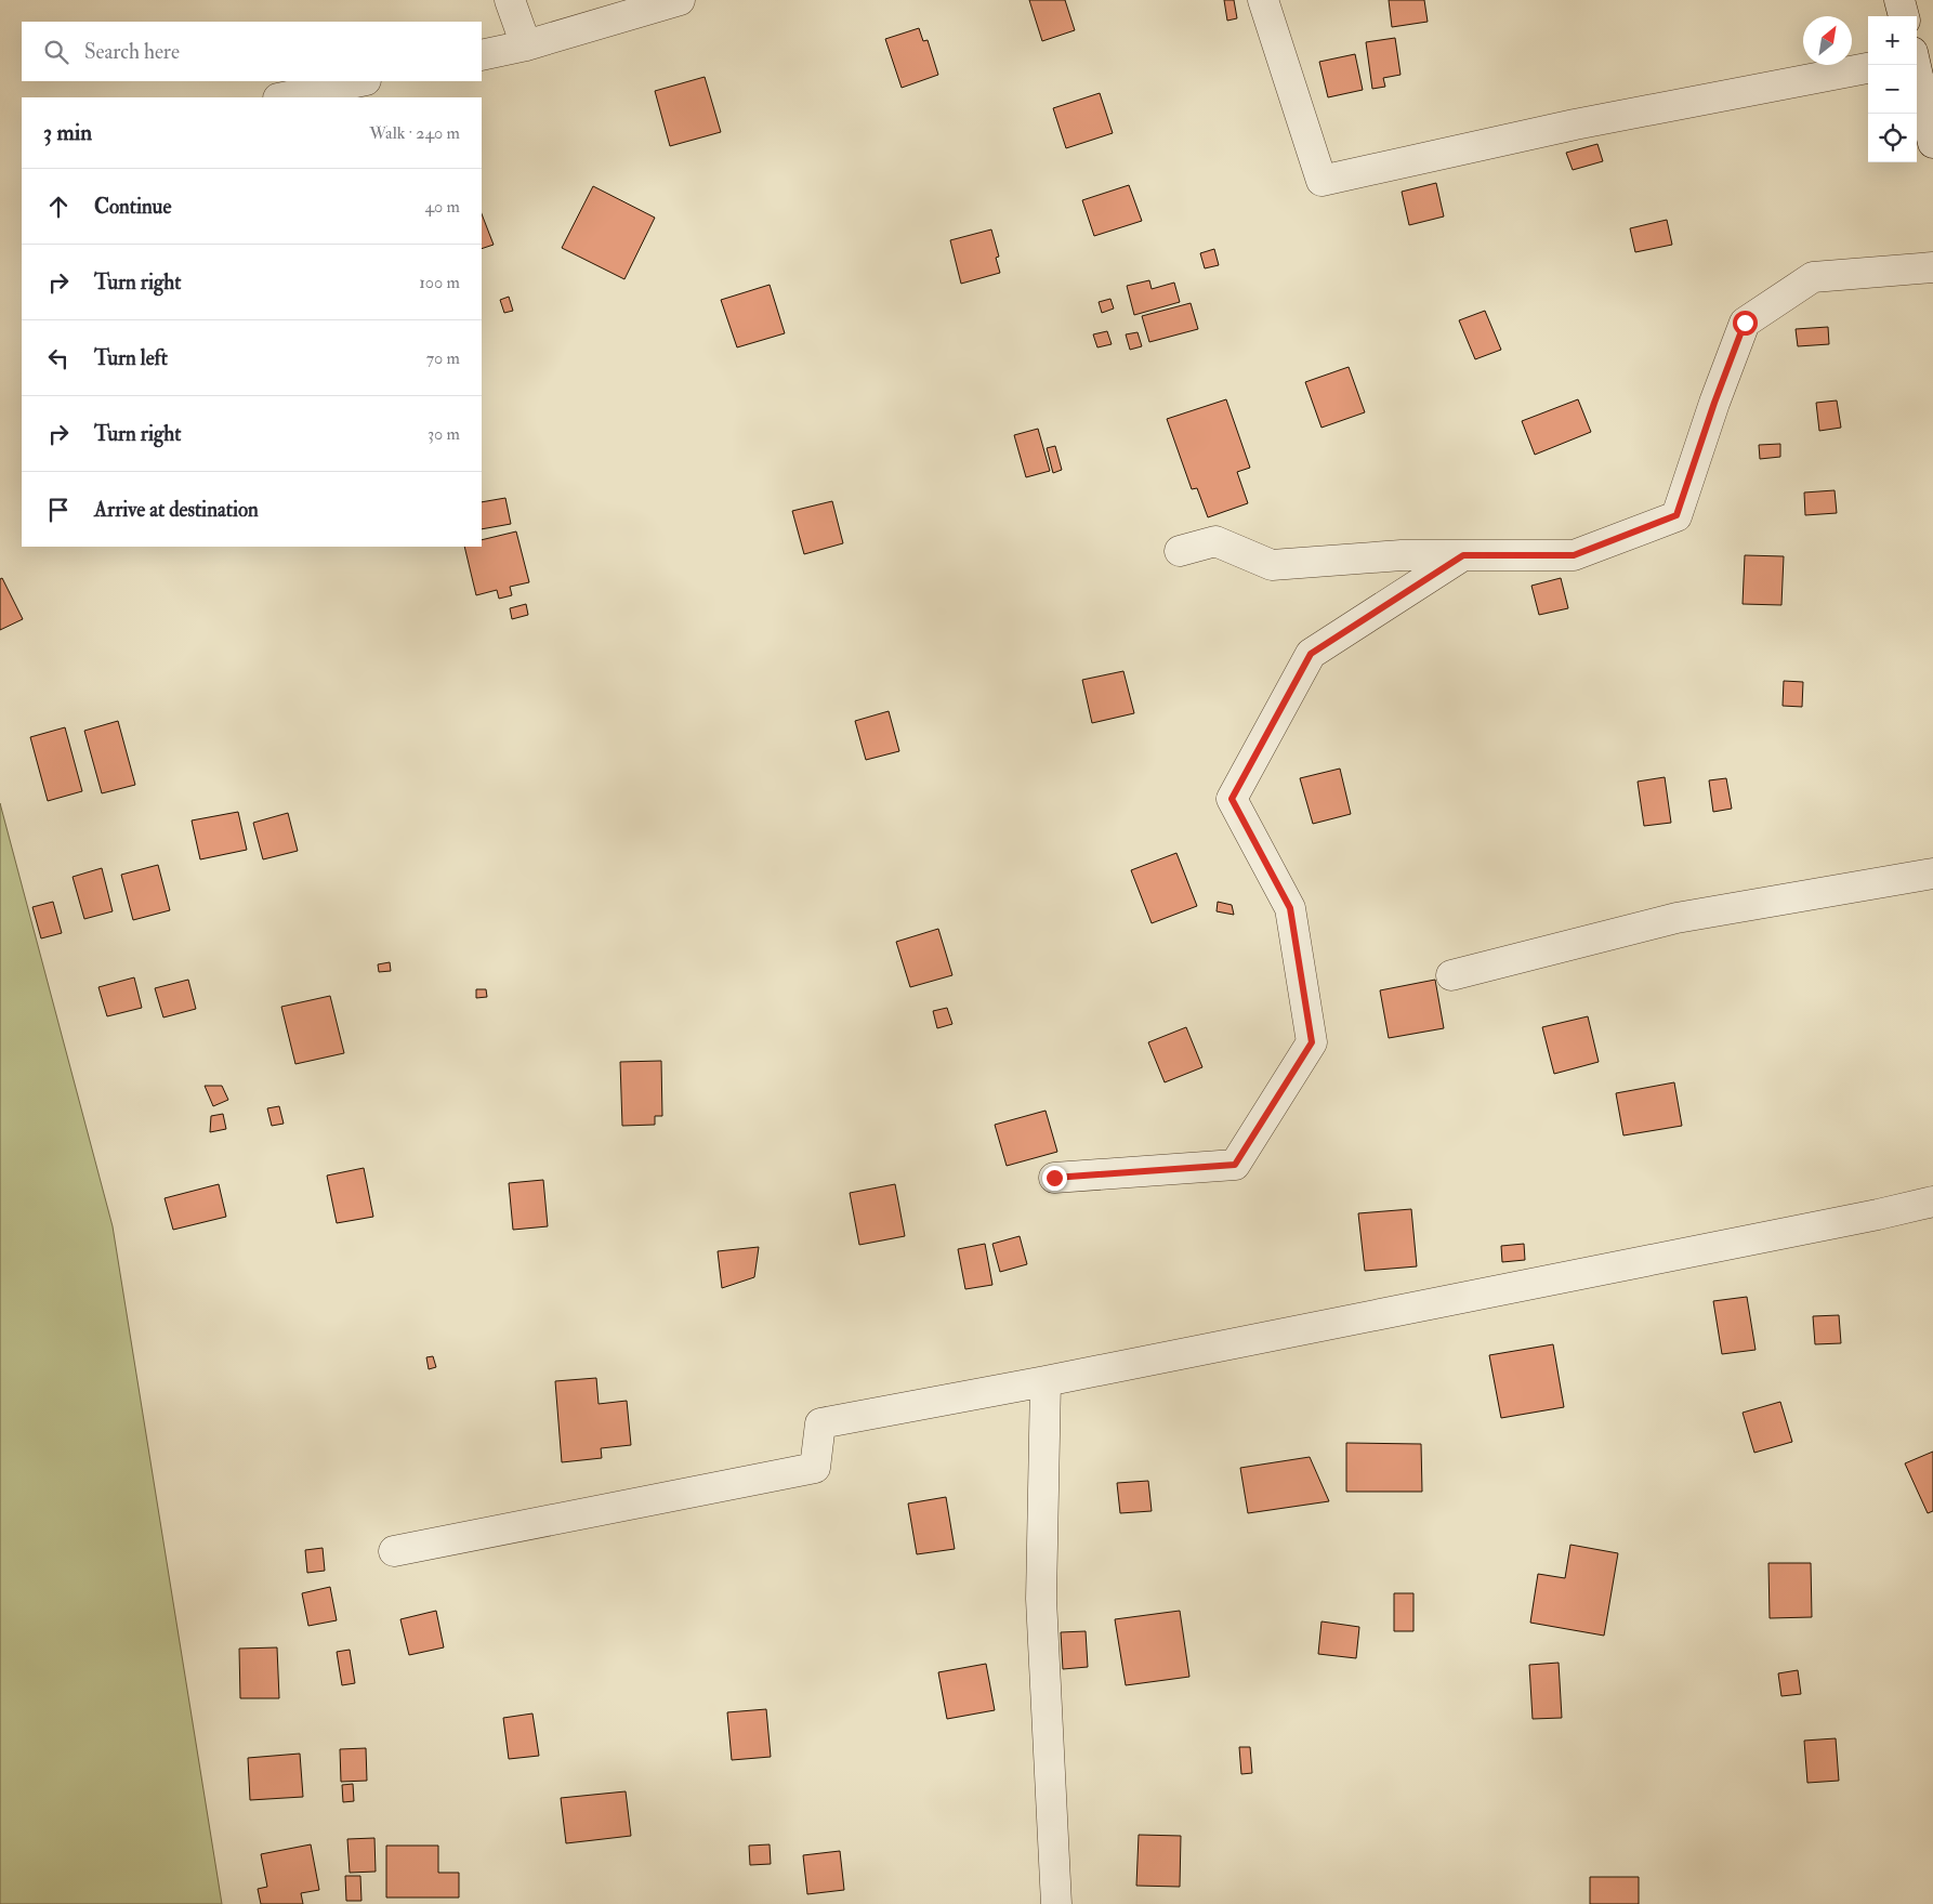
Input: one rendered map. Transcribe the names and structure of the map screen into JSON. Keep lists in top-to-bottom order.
{
  "north": "top right",
  "page": {
    "map_buttons": ["+", "−"],
    "search": "Search here",
    "heading": ["3 min", "Walk · 240 m"],
    "list": [
      ["Continue", "40 m"],
      ["Turn right", "100 m"],
      ["Turn left", "70 m"],
      ["Turn right", "30 m"],
      "Arrive at destination"
    ]
  }
}
